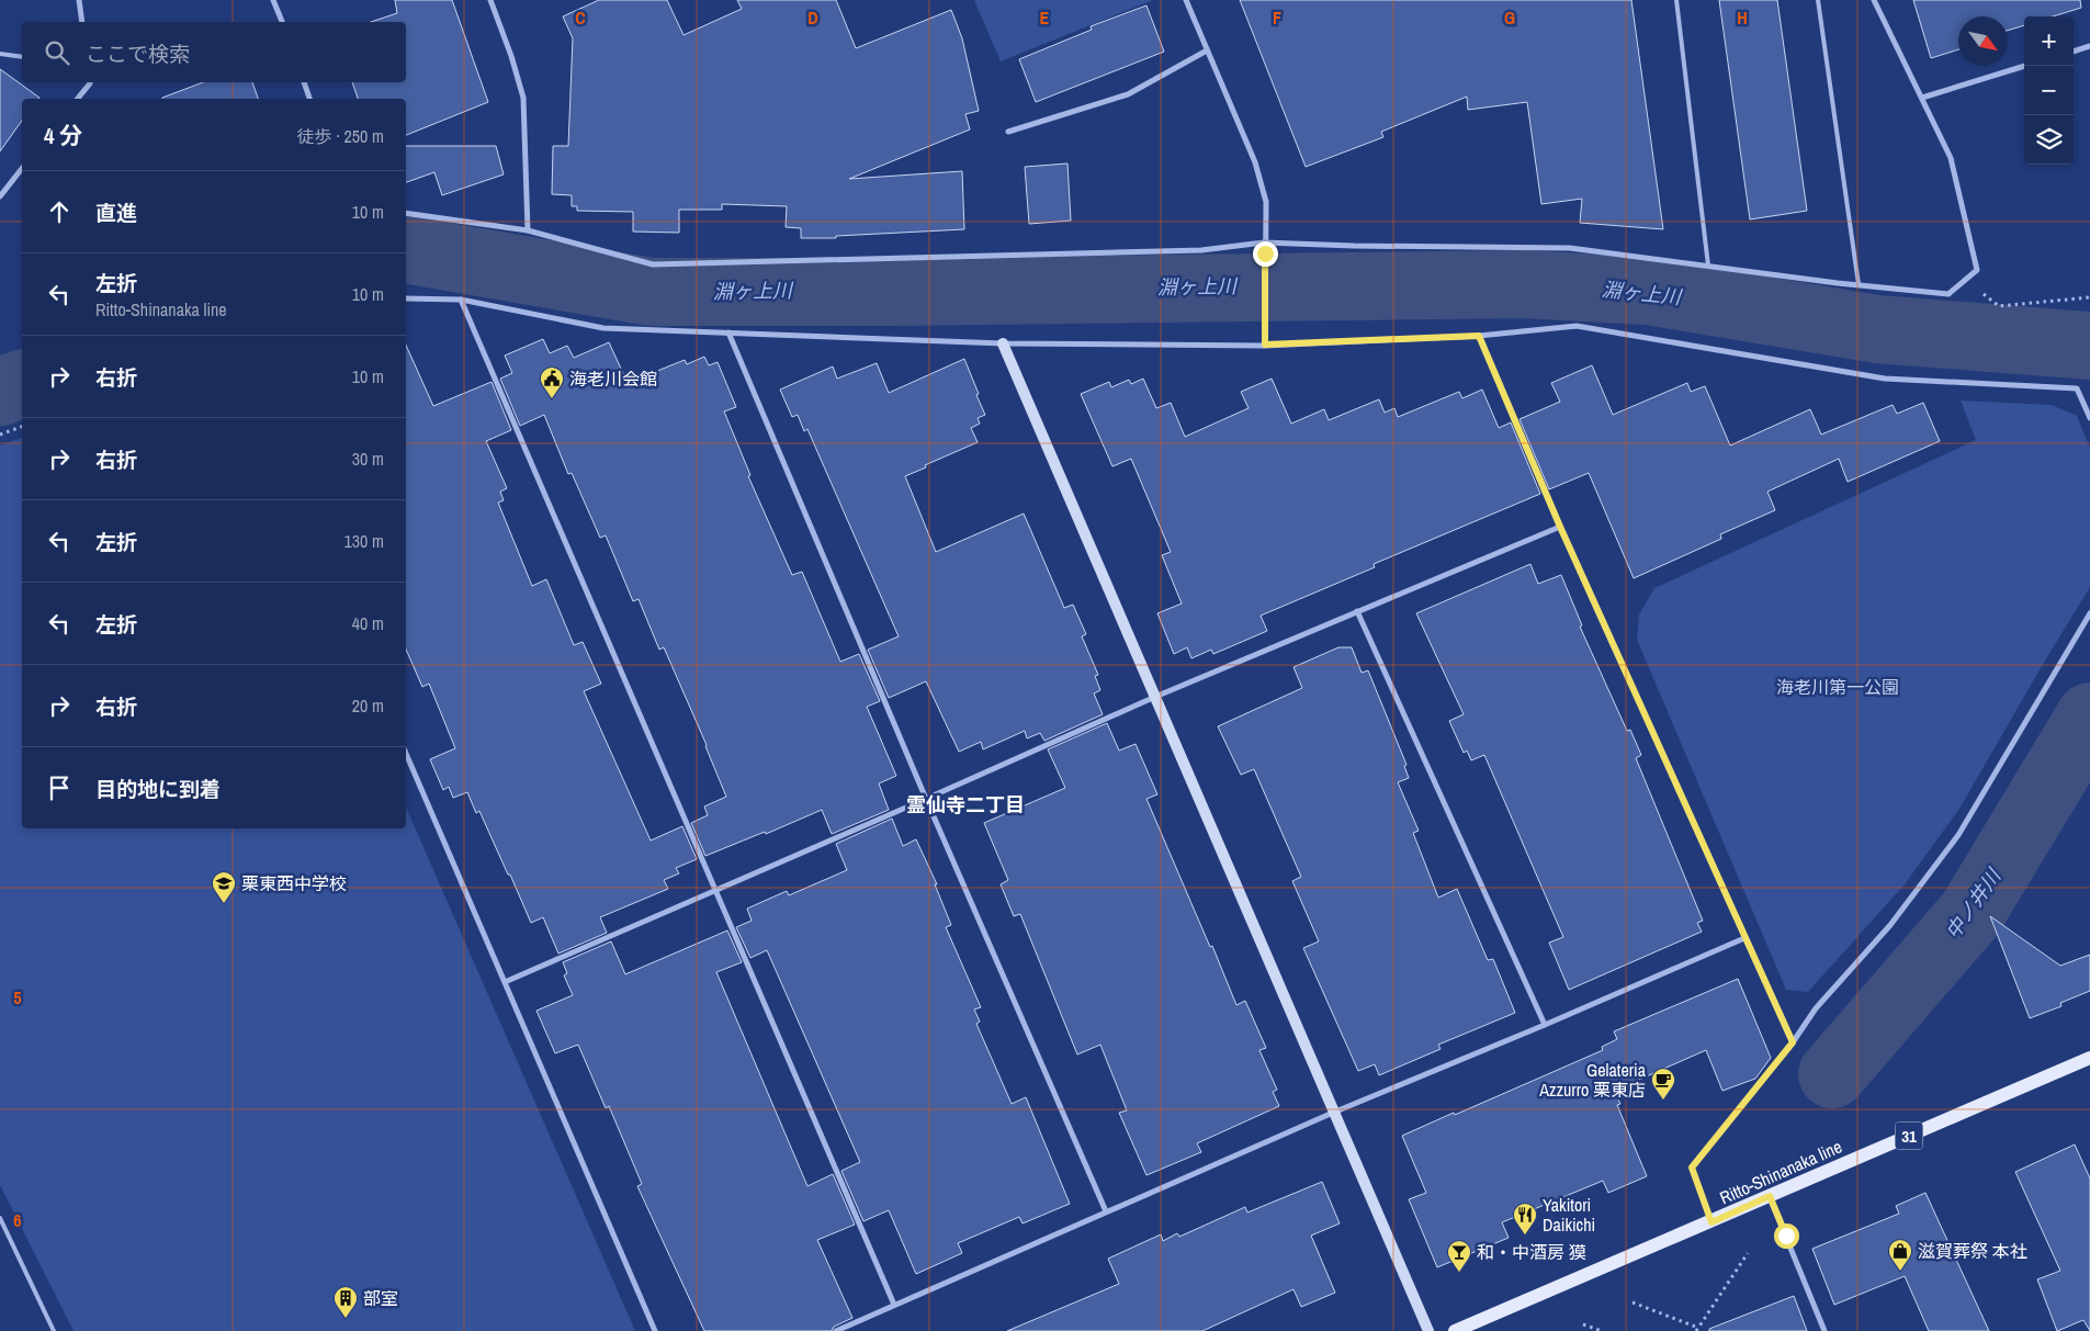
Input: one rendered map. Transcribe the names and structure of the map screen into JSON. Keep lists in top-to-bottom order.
{
  "streets": {
    "main road": ["31", "Ritto-Shinanaka line"]
  },
  "districts": ["霊仙寺二丁目"],
  "water": ["淵ヶ上川", "中ノ井川"],
  "parks": ["海老川第一公園"],
  "places": {
    "public building": ["海老川会館"],
    "school or university": ["栗東西中学校"],
    "cafe": ["Gelateria Azzurro 栗東店"],
    "restaurant": ["Yakitori Daikichi"],
    "shop": ["滋賀葬祭 本社"],
    "bar": ["和・中酒房 獏"],
    "building": ["部室"]
  },
  "north": "bottom right",
  "page": {
    "map_buttons": ["+", "−"],
    "search": "ここで検索",
    "heading": ["4 分", "徒歩 · 250 m"],
    "list": [
      ["直進", "10 m"],
      ["左折", "Ritto-Shinanaka line", "10 m"],
      ["右折", "10 m"],
      ["右折", "30 m"],
      ["左折", "130 m"],
      ["左折", "40 m"],
      ["右折", "20 m"],
      "目的地に到着"
    ]
  },
  "grid": {
    "columns": [
      "C",
      "D",
      "E",
      "F",
      "G",
      "H"
    ],
    "rows": ["5", "6"]
  }
}
